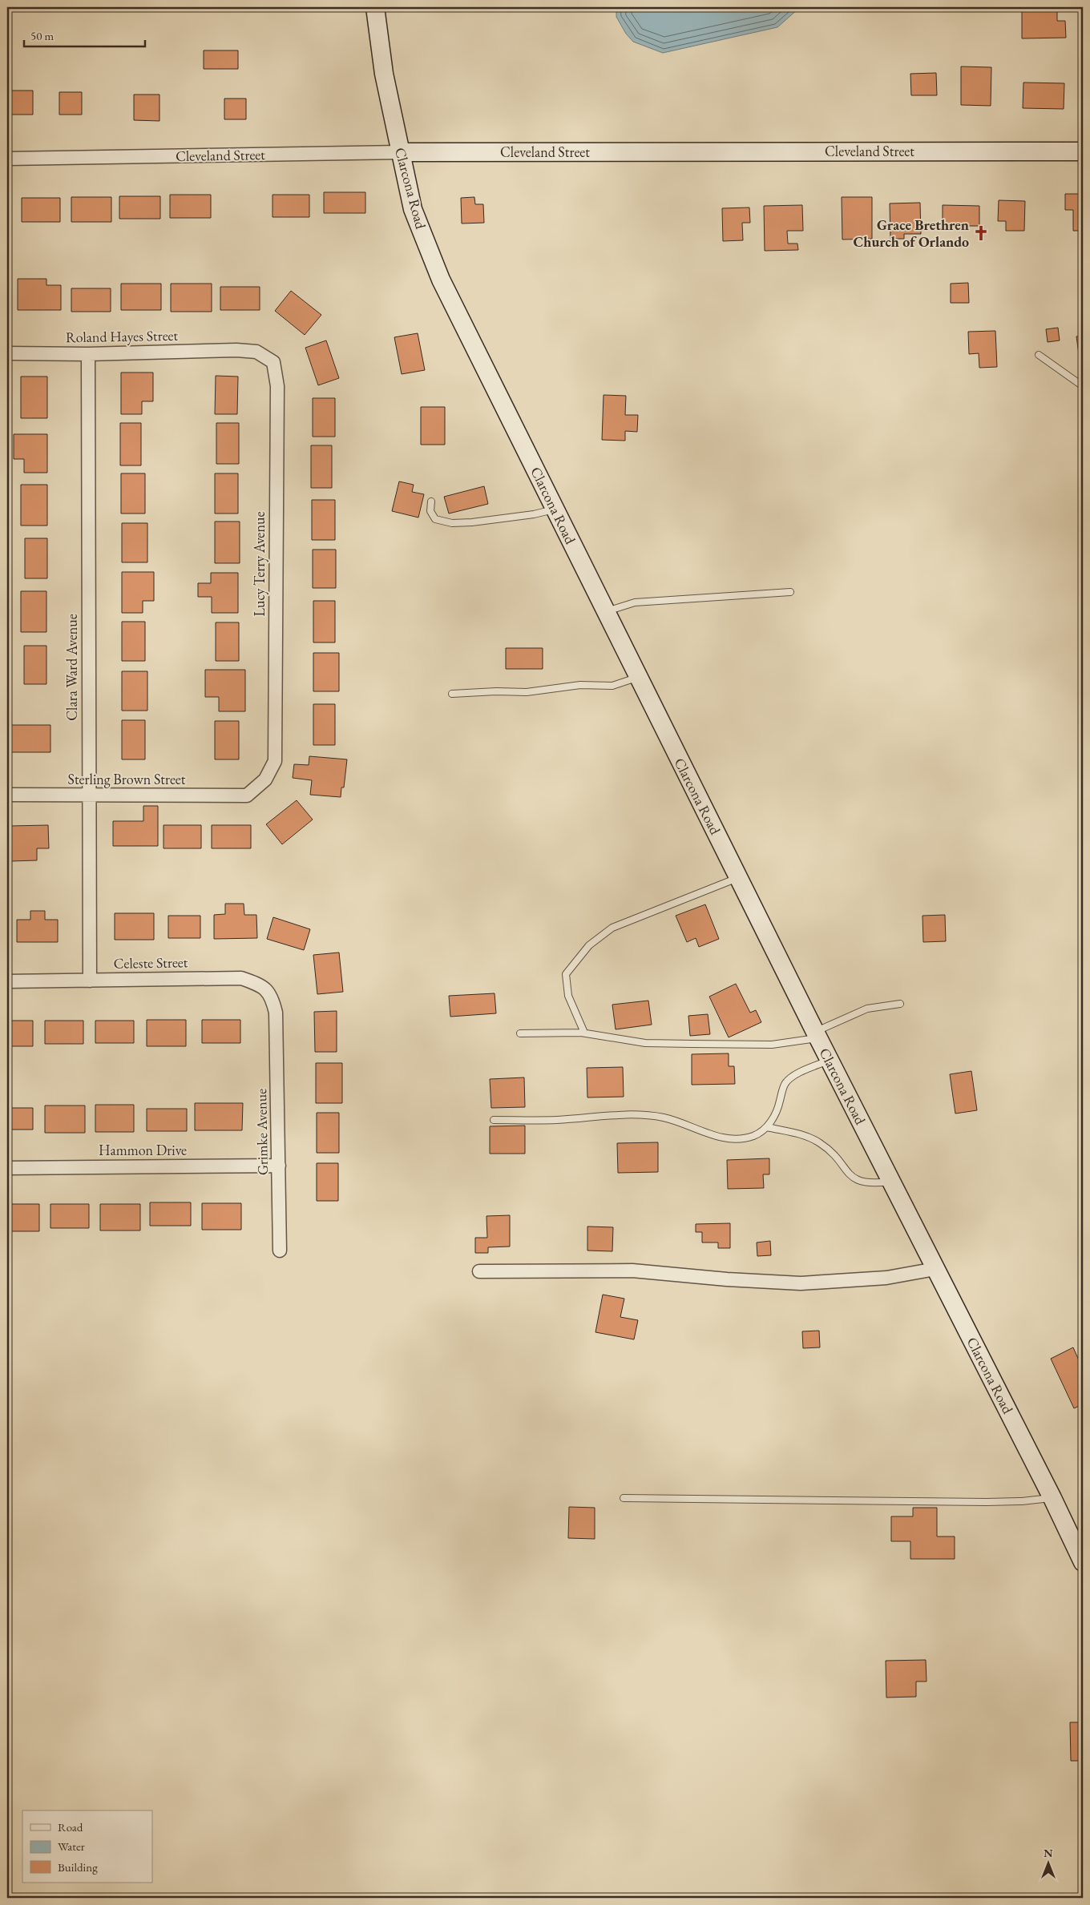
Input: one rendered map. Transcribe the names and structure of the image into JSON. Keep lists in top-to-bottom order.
{
  "streets": {
    "main road": ["Cleveland Street", "Clarcona Road"],
    "street": [
      "Roland Hayes Street",
      "Lucy Terry Avenue",
      "Clara Ward Avenue",
      "Sterling Brown Street",
      "Celeste Street",
      "Grimke Avenue",
      "Hammon Drive"
    ]
  },
  "crossings": [
    ["Cleveland Street", "Clarcona Road"],
    ["Roland Hayes Street", "Lucy Terry Avenue"],
    ["Roland Hayes Street", "Clara Ward Avenue"],
    ["Lucy Terry Avenue", "Sterling Brown Street"],
    ["Clara Ward Avenue", "Sterling Brown Street"],
    ["Clara Ward Avenue", "Celeste Street"],
    ["Celeste Street", "Grimke Avenue"],
    ["Grimke Avenue", "Hammon Drive"]
  ],
  "places": {
    "church": ["Grace Brethren Church of Orlando"]
  },
  "legend": ["Road", "Water", "Building"],
  "scale_bar": "50 m",
  "north": "top"
}
